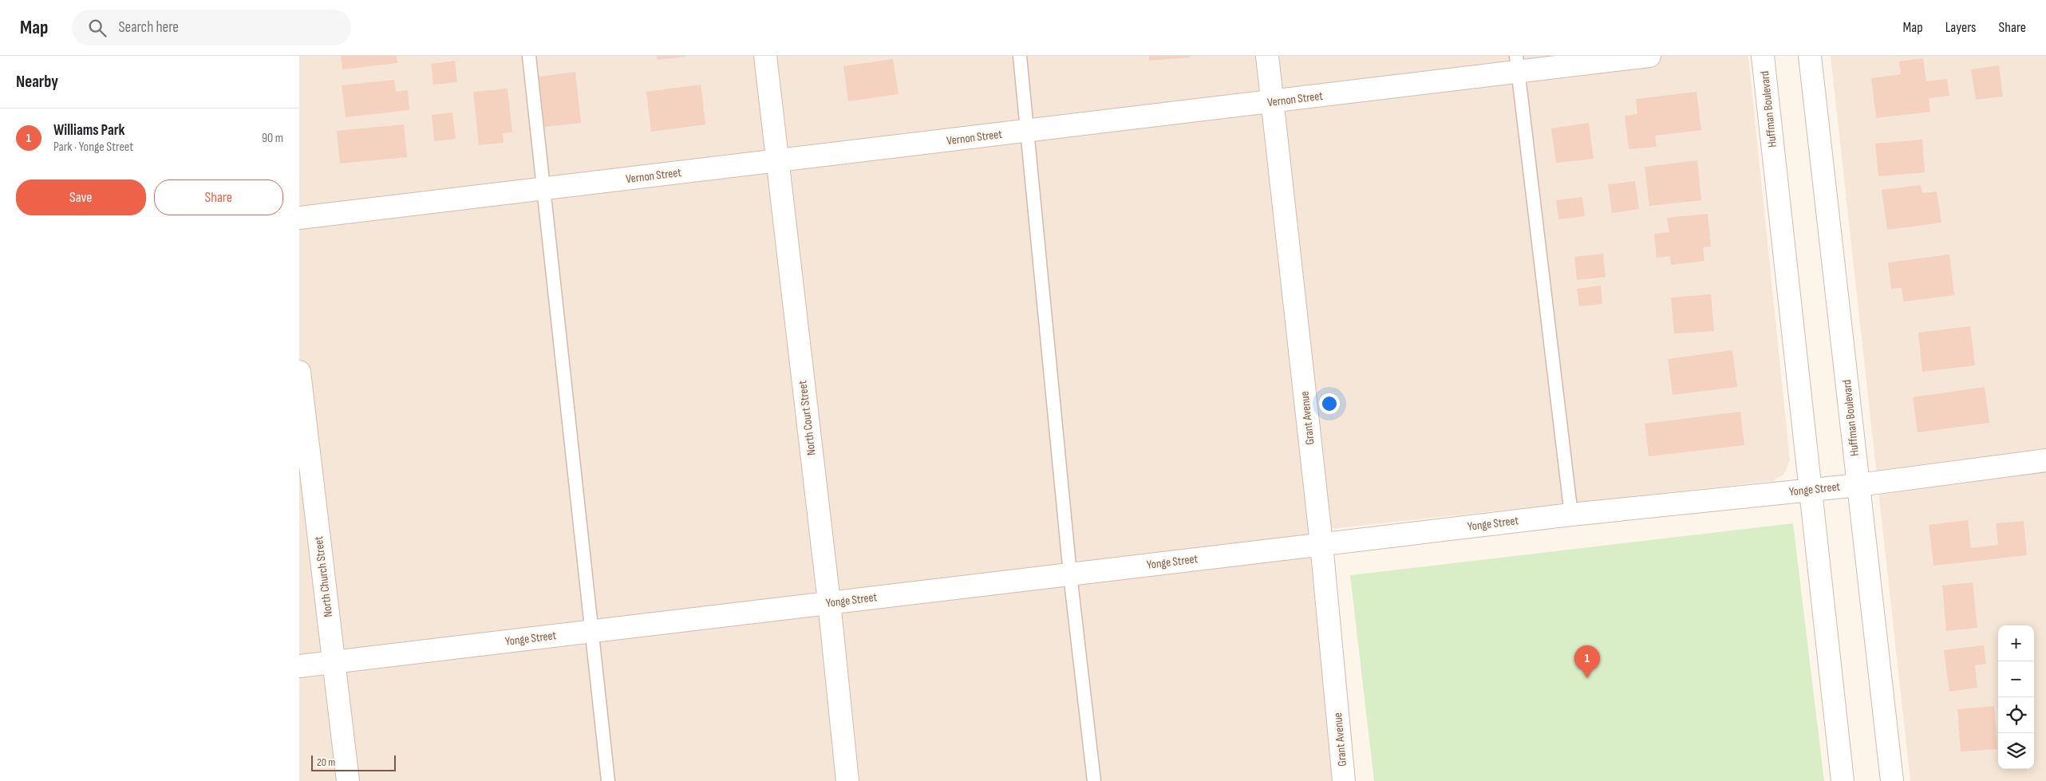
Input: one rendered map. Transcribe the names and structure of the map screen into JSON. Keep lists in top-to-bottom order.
{
  "streets": {
    "street": [
      "Vernon Street",
      "Huffman Boulevard",
      "North Court Street",
      "Grant Avenue",
      "Yonge Street",
      "North Church Street"
    ]
  },
  "crossings": [
    ["Vernon Street", "North Court Street"],
    ["Vernon Street", "Grant Avenue"],
    ["Huffman Boulevard", "Yonge Street"],
    ["North Court Street", "Yonge Street"],
    ["Grant Avenue", "Yonge Street"],
    ["Yonge Street", "North Church Street"]
  ],
  "scale_bar": "20 m",
  "page": {
    "header": "Map",
    "search": "Search here",
    "nav": ["Map", "Layers", "Share"],
    "heading": "Nearby",
    "list": [
      {
        "mark": "1",
        "name": "Williams Park",
        "note": "Park · Yonge Street",
        "value": "90 m"
      }
    ],
    "buttons": ["Save", "Share"],
    "map_buttons": ["+", "−"],
    "pins": "1",
    "scale": "20 m"
  }
}
